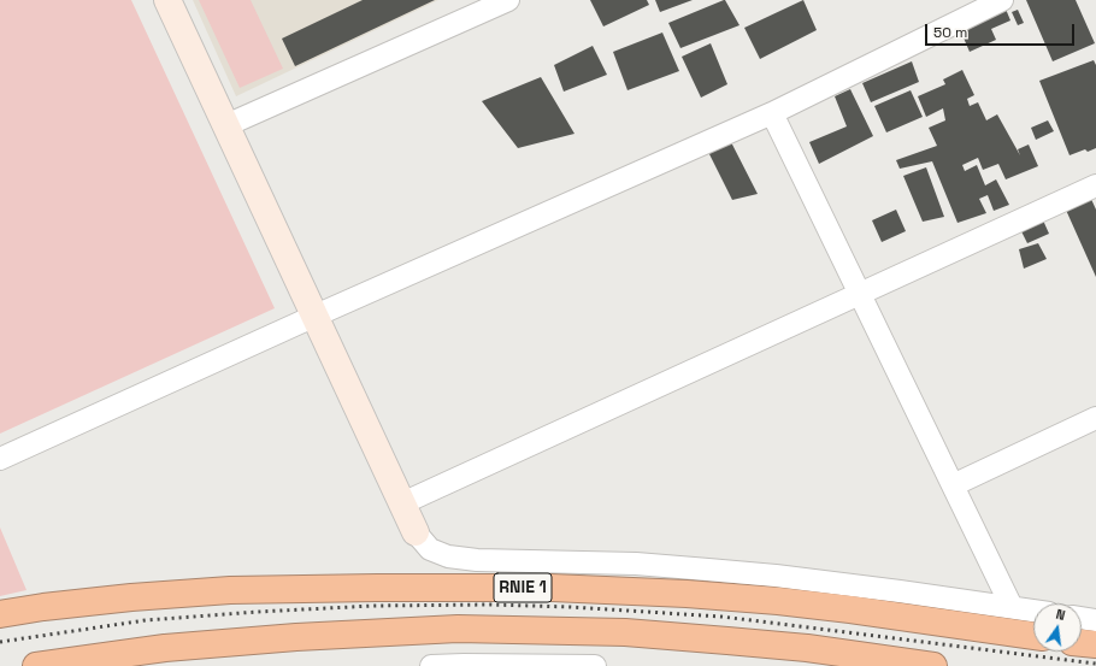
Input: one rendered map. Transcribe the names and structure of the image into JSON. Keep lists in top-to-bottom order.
{
  "streets": {
    "highway": ["RNIE 1"]
  },
  "scale_bar": "50 m",
  "north": "top"
}
